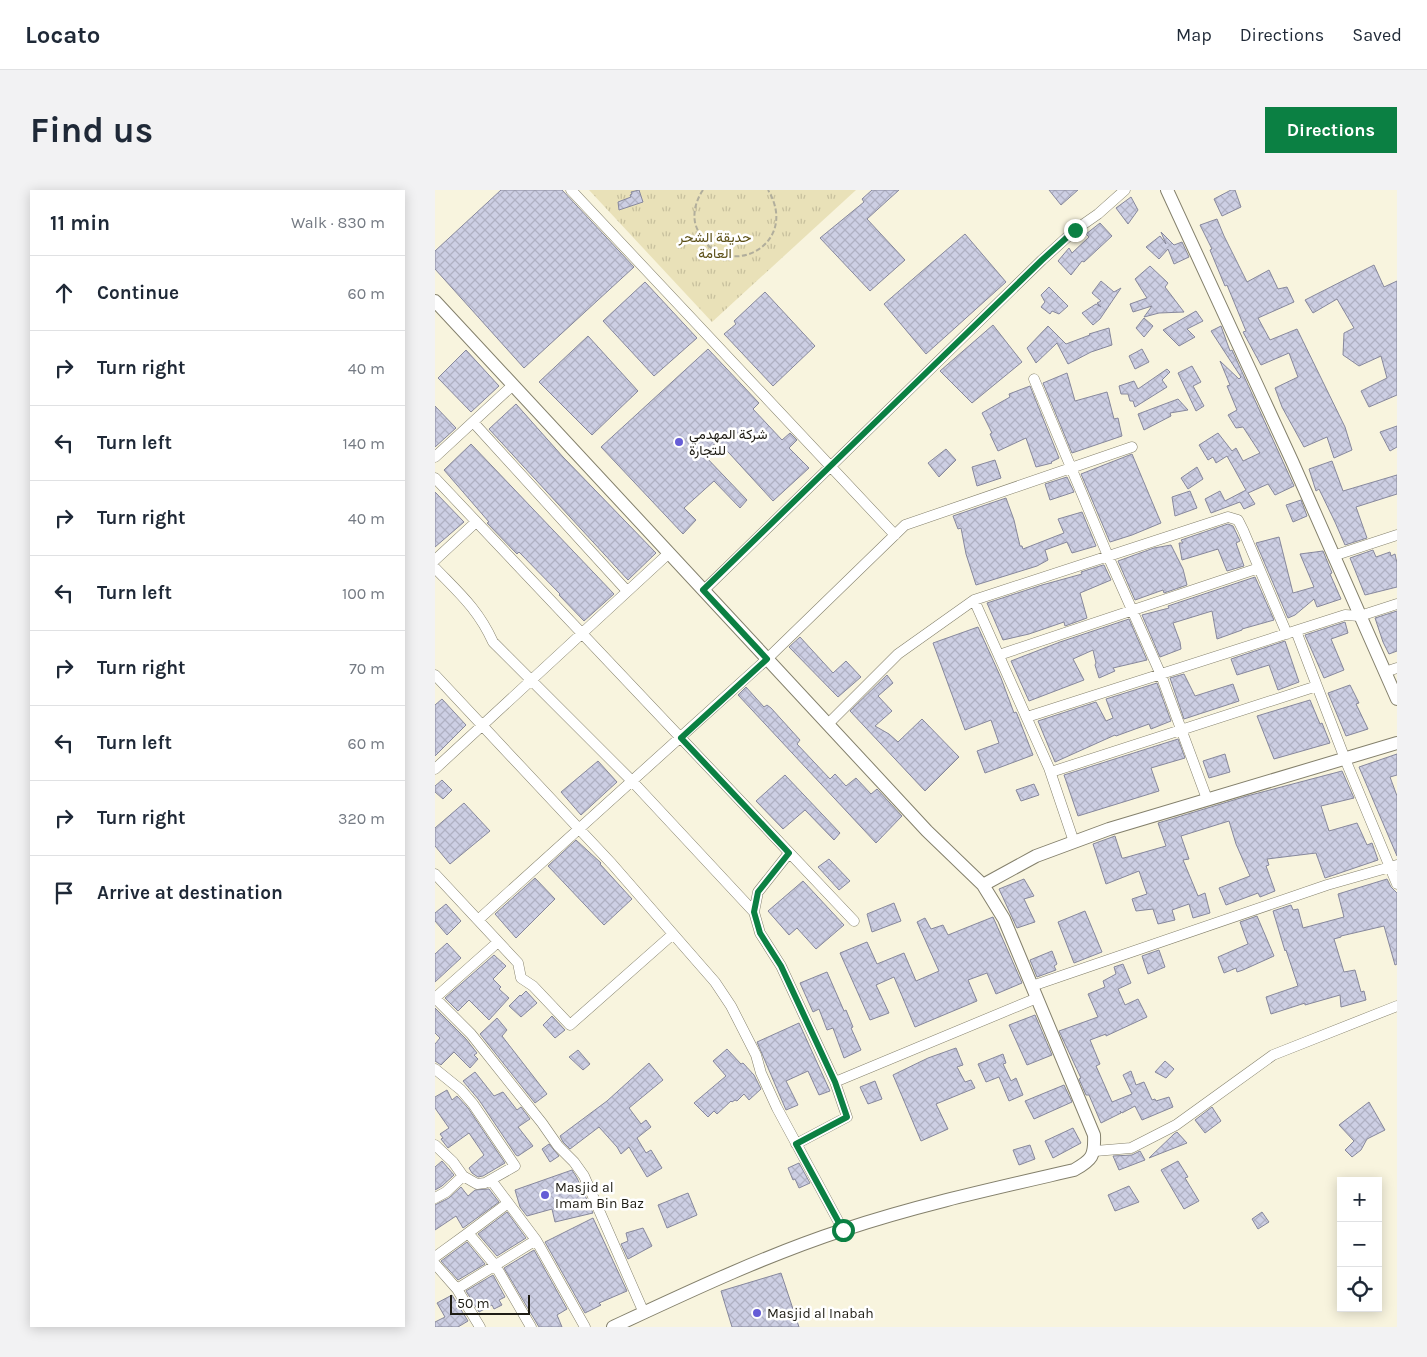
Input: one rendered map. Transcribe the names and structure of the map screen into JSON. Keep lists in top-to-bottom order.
{
  "parks": ["حديقة الشحر العامة"],
  "places": ["شركة المهدمي للتجارة", "Masjid al Imam Bin Baz", "Masjid al Inabah"],
  "scale_bar": "50 m",
  "page": {
    "header": "Locato",
    "nav": ["Map", "Directions", "Saved"],
    "buttons": "Directions",
    "title": "Find us",
    "heading": ["11 min", "Walk · 830 m"],
    "list": [
      ["Continue", "60 m"],
      ["Turn right", "40 m"],
      ["Turn left", "140 m"],
      ["Turn right", "40 m"],
      ["Turn left", "100 m"],
      ["Turn right", "70 m"],
      ["Turn left", "60 m"],
      ["Turn right", "320 m"],
      "Arrive at destination"
    ],
    "map_buttons": ["+", "−"],
    "scale": "50 m"
  }
}
